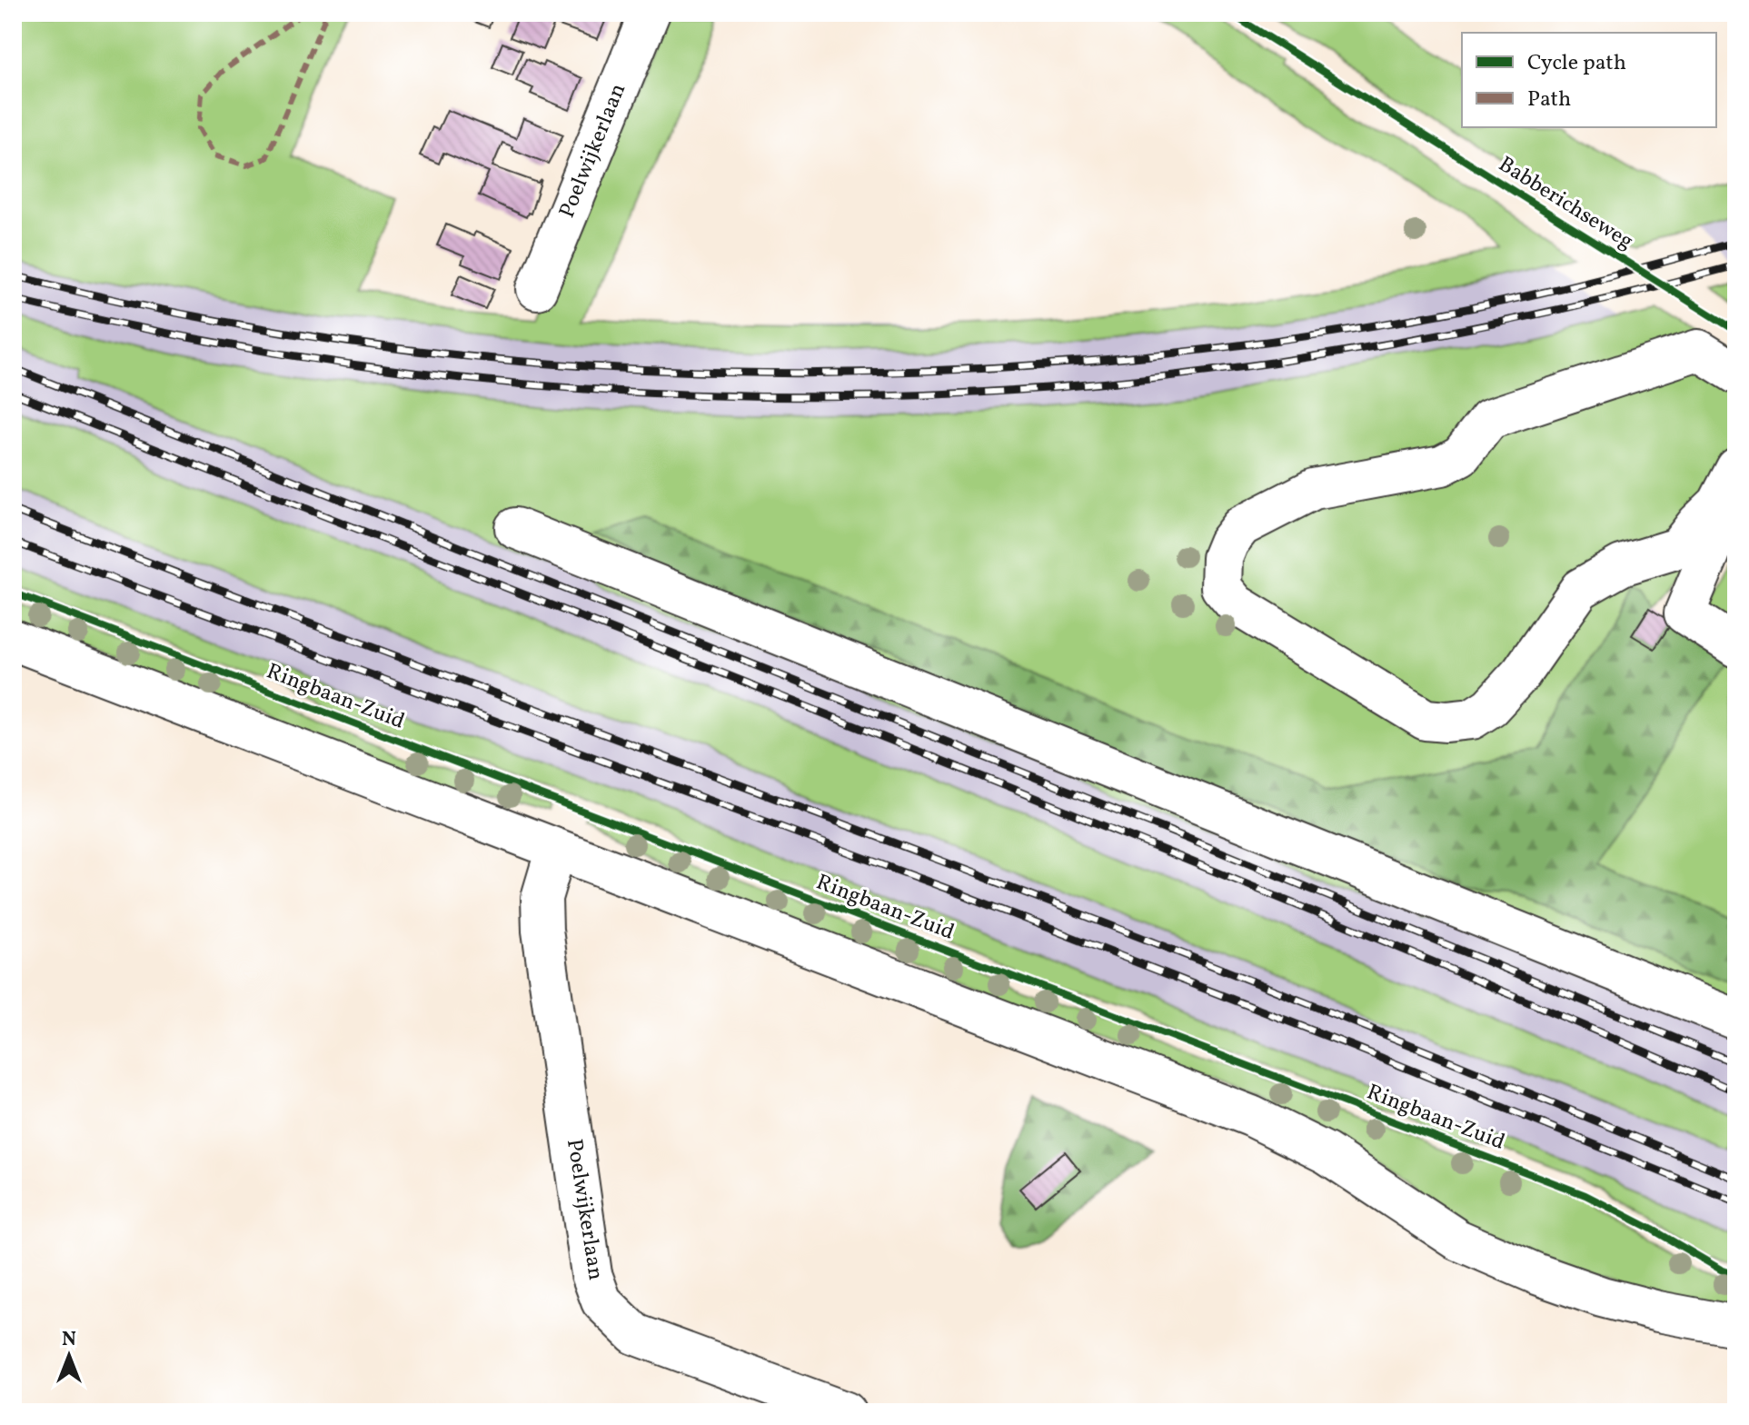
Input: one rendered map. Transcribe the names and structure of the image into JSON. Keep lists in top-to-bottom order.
{
  "streets": {
    "street": ["Poelwijkerlaan"],
    "cycle path": ["Babberichseweg", "Ringbaan-Zuid"]
  },
  "legend": ["Cycle path", "Path"],
  "north": "top"
}
